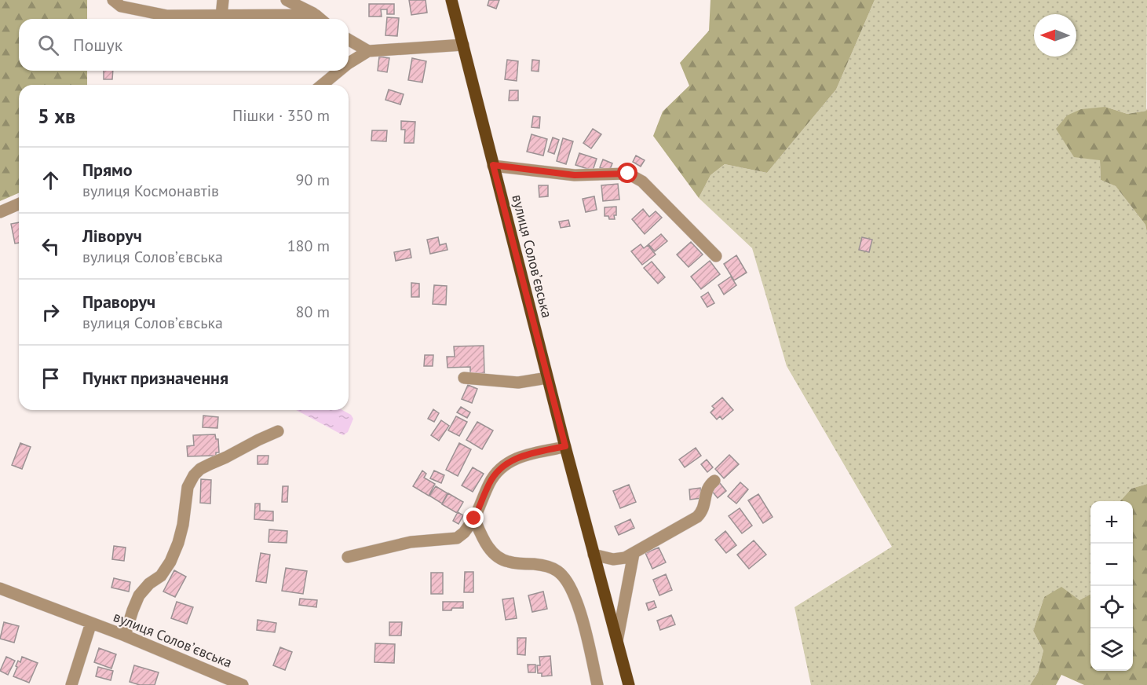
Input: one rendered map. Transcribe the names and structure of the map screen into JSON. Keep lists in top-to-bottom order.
{
  "streets": {
    "main road": ["вулиця Соловʼєвська"]
  },
  "north": "left",
  "page": {
    "search": "Пошук",
    "heading": ["5 хв", "Пішки · 350 m"],
    "list": [
      ["Прямо", "вулиця Космонавтів", "90 m"],
      ["Ліворуч", "вулиця Соловʼєвська", "180 m"],
      ["Праворуч", "вулиця Соловʼєвська", "80 m"],
      "Пункт призначення"
    ],
    "map_buttons": ["+", "−"]
  }
}
